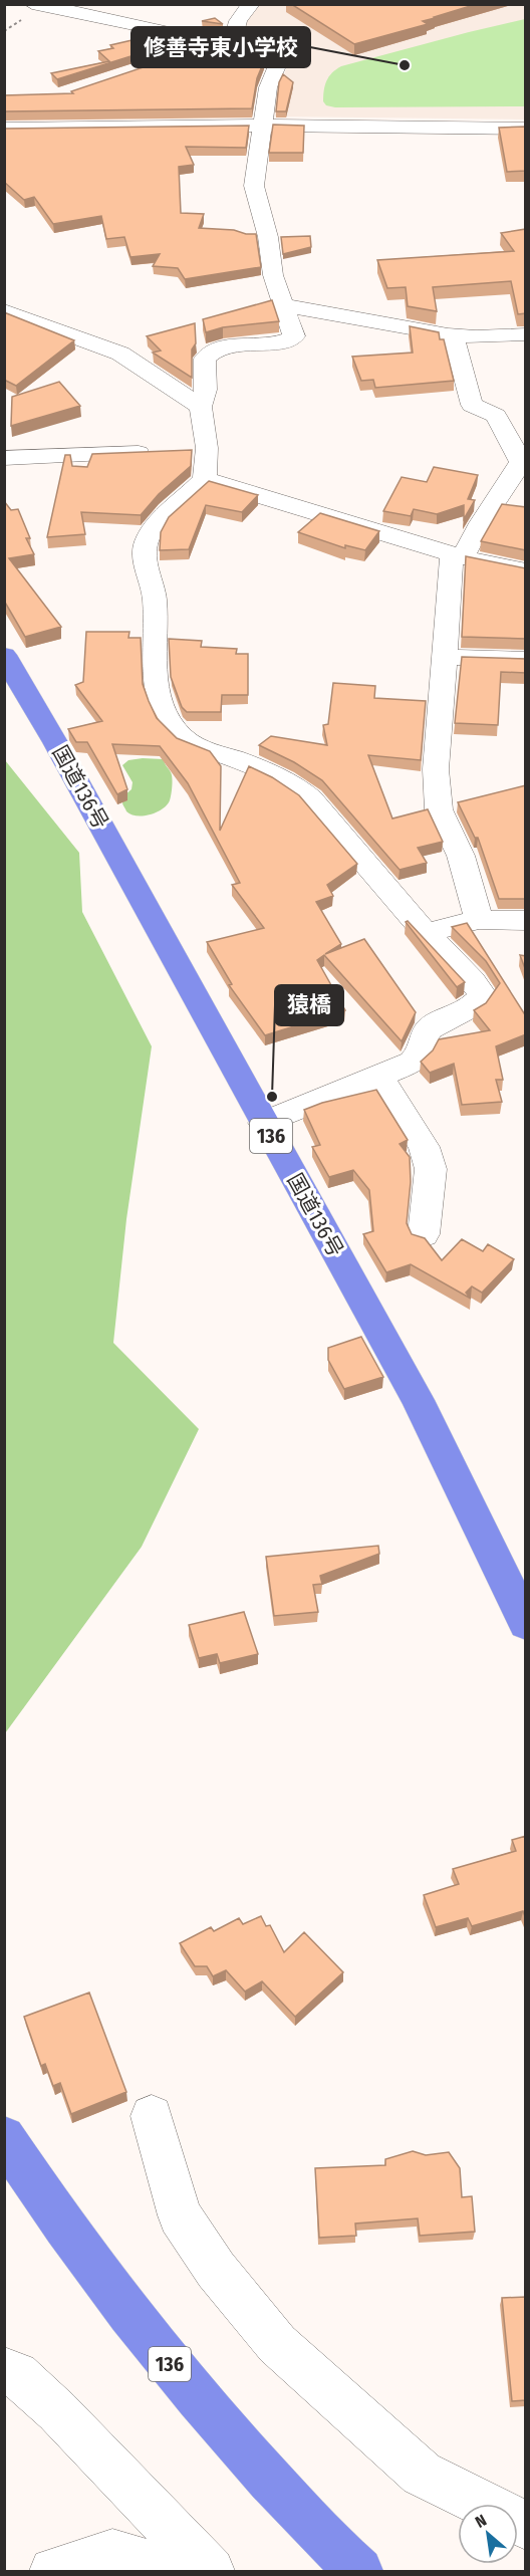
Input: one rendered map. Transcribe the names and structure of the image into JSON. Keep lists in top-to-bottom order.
{
  "streets": {
    "highway": ["国道136号", "136"]
  },
  "places": ["修善寺東小学校", "猿橋"],
  "north": "top left"
}
